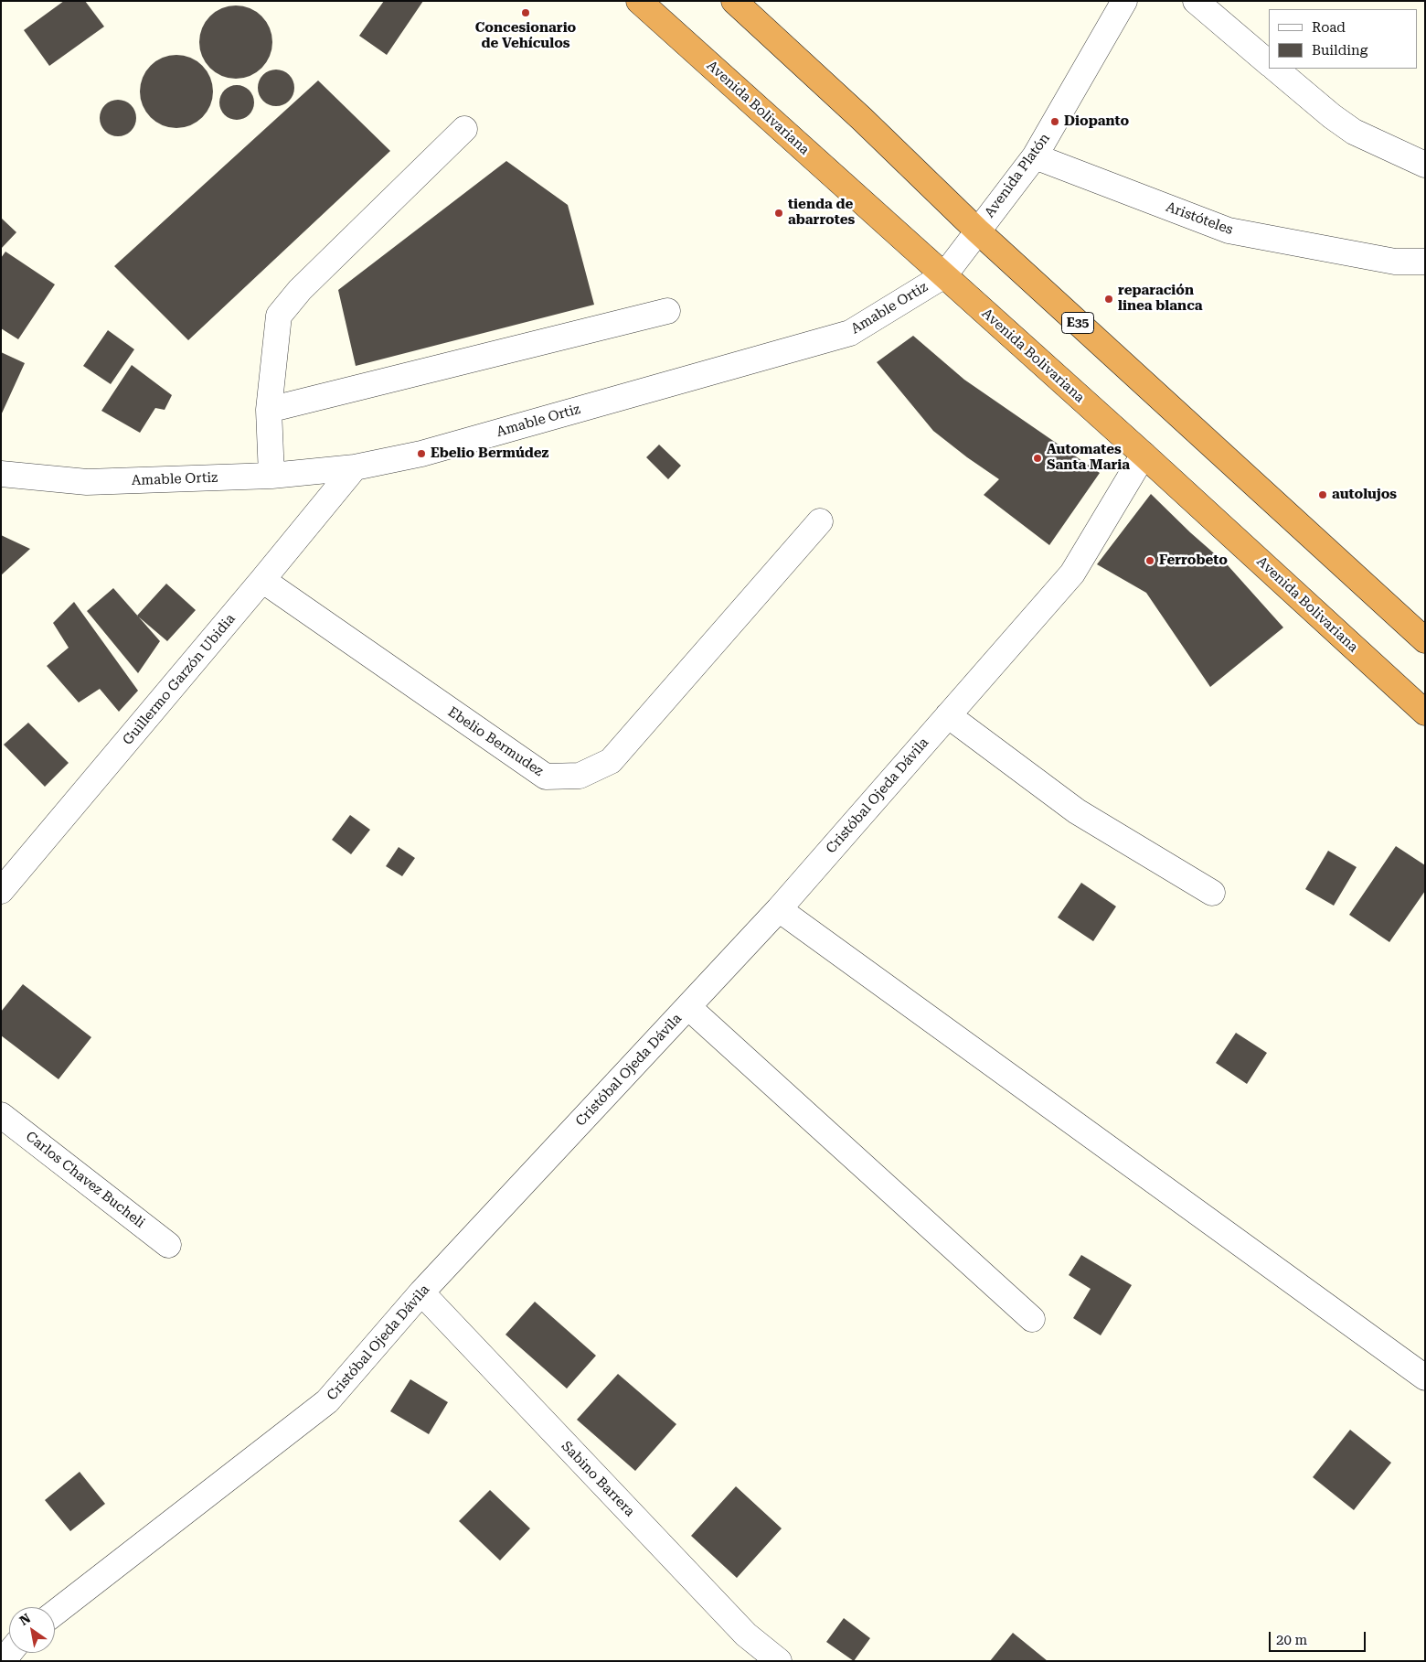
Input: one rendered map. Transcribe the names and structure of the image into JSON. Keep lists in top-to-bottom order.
{
  "streets": {
    "highway": ["Avenida Bolivariana", "E35"],
    "street": [
      "Avenida Platón",
      "Aristóteles",
      "Amable Ortiz",
      "Guillermo Garzón Ubidia",
      "Ebelio Bermudez",
      "Cristóbal Ojeda Dávila",
      "Carlos Chavez Bucheli",
      "Sabino Barrera"
    ]
  },
  "crossings": [
    ["Avenida Bolivariana", "Amable Ortiz"],
    ["Avenida Bolivariana", "Cristóbal Ojeda Dávila"],
    ["Avenida Platón", "Aristóteles"],
    ["Avenida Platón", "Amable Ortiz"],
    ["Avenida Platón", "E35"],
    ["Amable Ortiz", "E35"],
    ["Amable Ortiz", "Guillermo Garzón Ubidia"],
    ["Guillermo Garzón Ubidia", "Ebelio Bermudez"],
    ["Cristóbal Ojeda Dávila", "Sabino Barrera"]
  ],
  "places": [
    "Concesionario de Vehículos",
    "Diopanto",
    "tienda de abarrotes",
    "reparación linea blanca",
    "Ebelio Bermúdez",
    "Automates Santa Maria",
    "autolujos",
    "Ferrobeto"
  ],
  "legend": ["Road", "Building"],
  "scale_bar": "20 m",
  "north": "top left"
}
